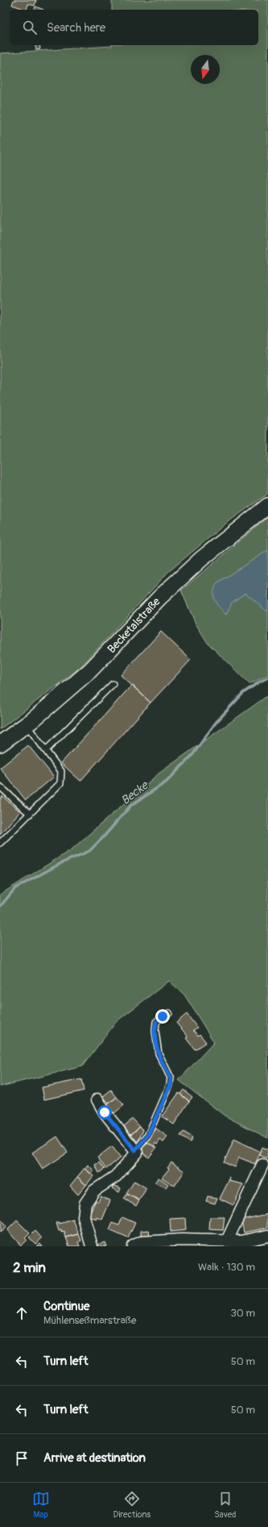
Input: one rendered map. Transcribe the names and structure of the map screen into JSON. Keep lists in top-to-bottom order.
{
  "streets": {
    "main road": ["Becketalstraße"]
  },
  "water": ["Becke"],
  "north": "bottom",
  "page": {
    "search": "Search here",
    "heading": ["2 min", "Walk · 130 m"],
    "list": [
      ["Continue", "Mühlenseßmarstraße", "30 m"],
      ["Turn left", "50 m"],
      ["Turn left", "50 m"],
      "Arrive at destination"
    ],
    "nav": ["Map", "Directions", "Saved"]
  }
}
